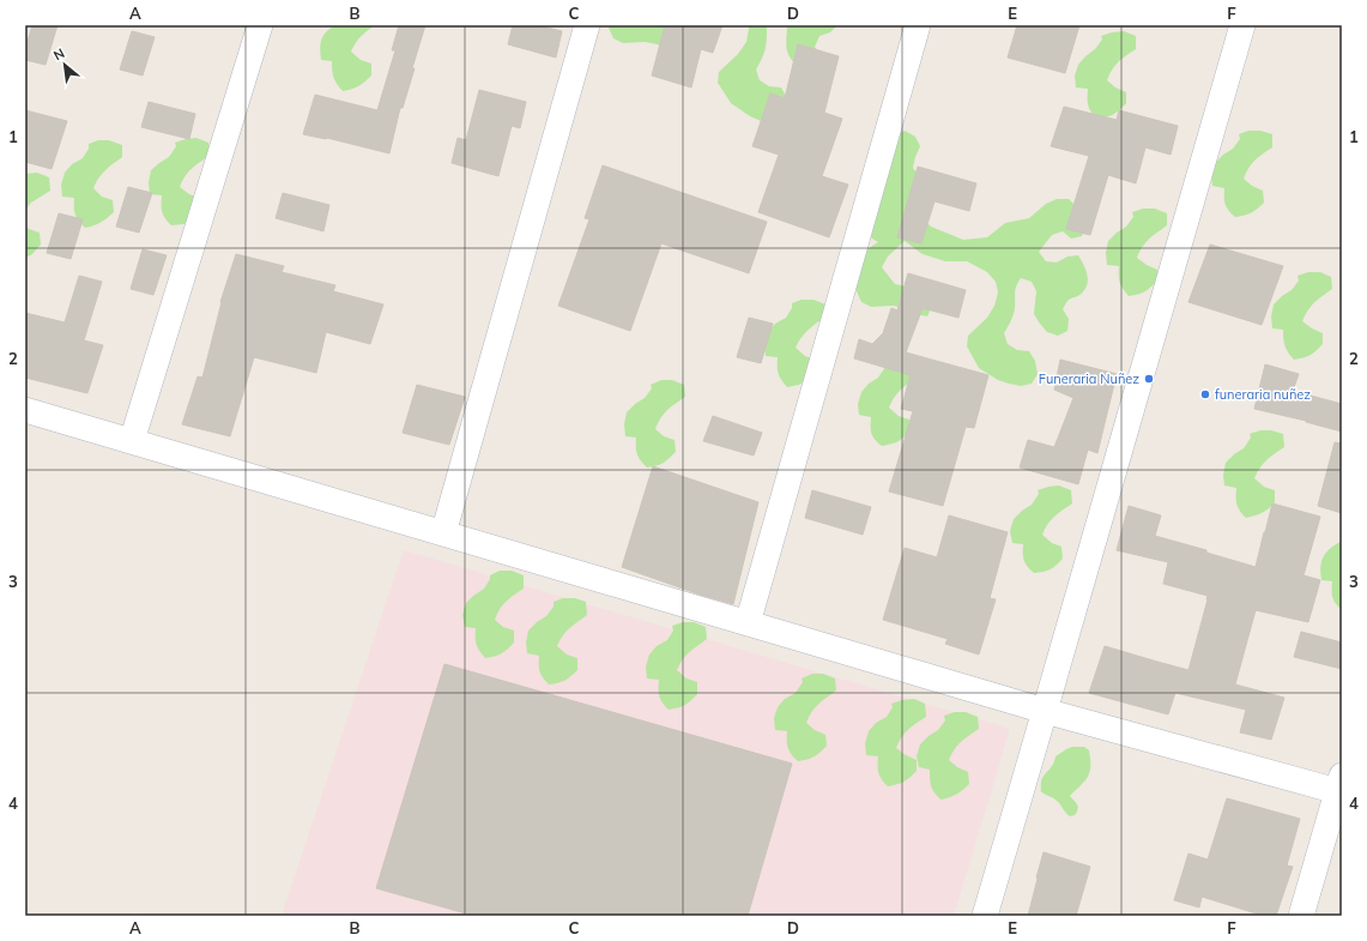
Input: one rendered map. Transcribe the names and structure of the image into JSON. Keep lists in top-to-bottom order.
{
  "places": ["Funeraria Nuñez", "funeraria nuñez"],
  "north": "top left",
  "grid": {
    "columns": [
      "A",
      "B",
      "C",
      "D",
      "E",
      "F"
    ],
    "rows": [
      "1",
      "2",
      "3",
      "4"
    ]
  }
}
